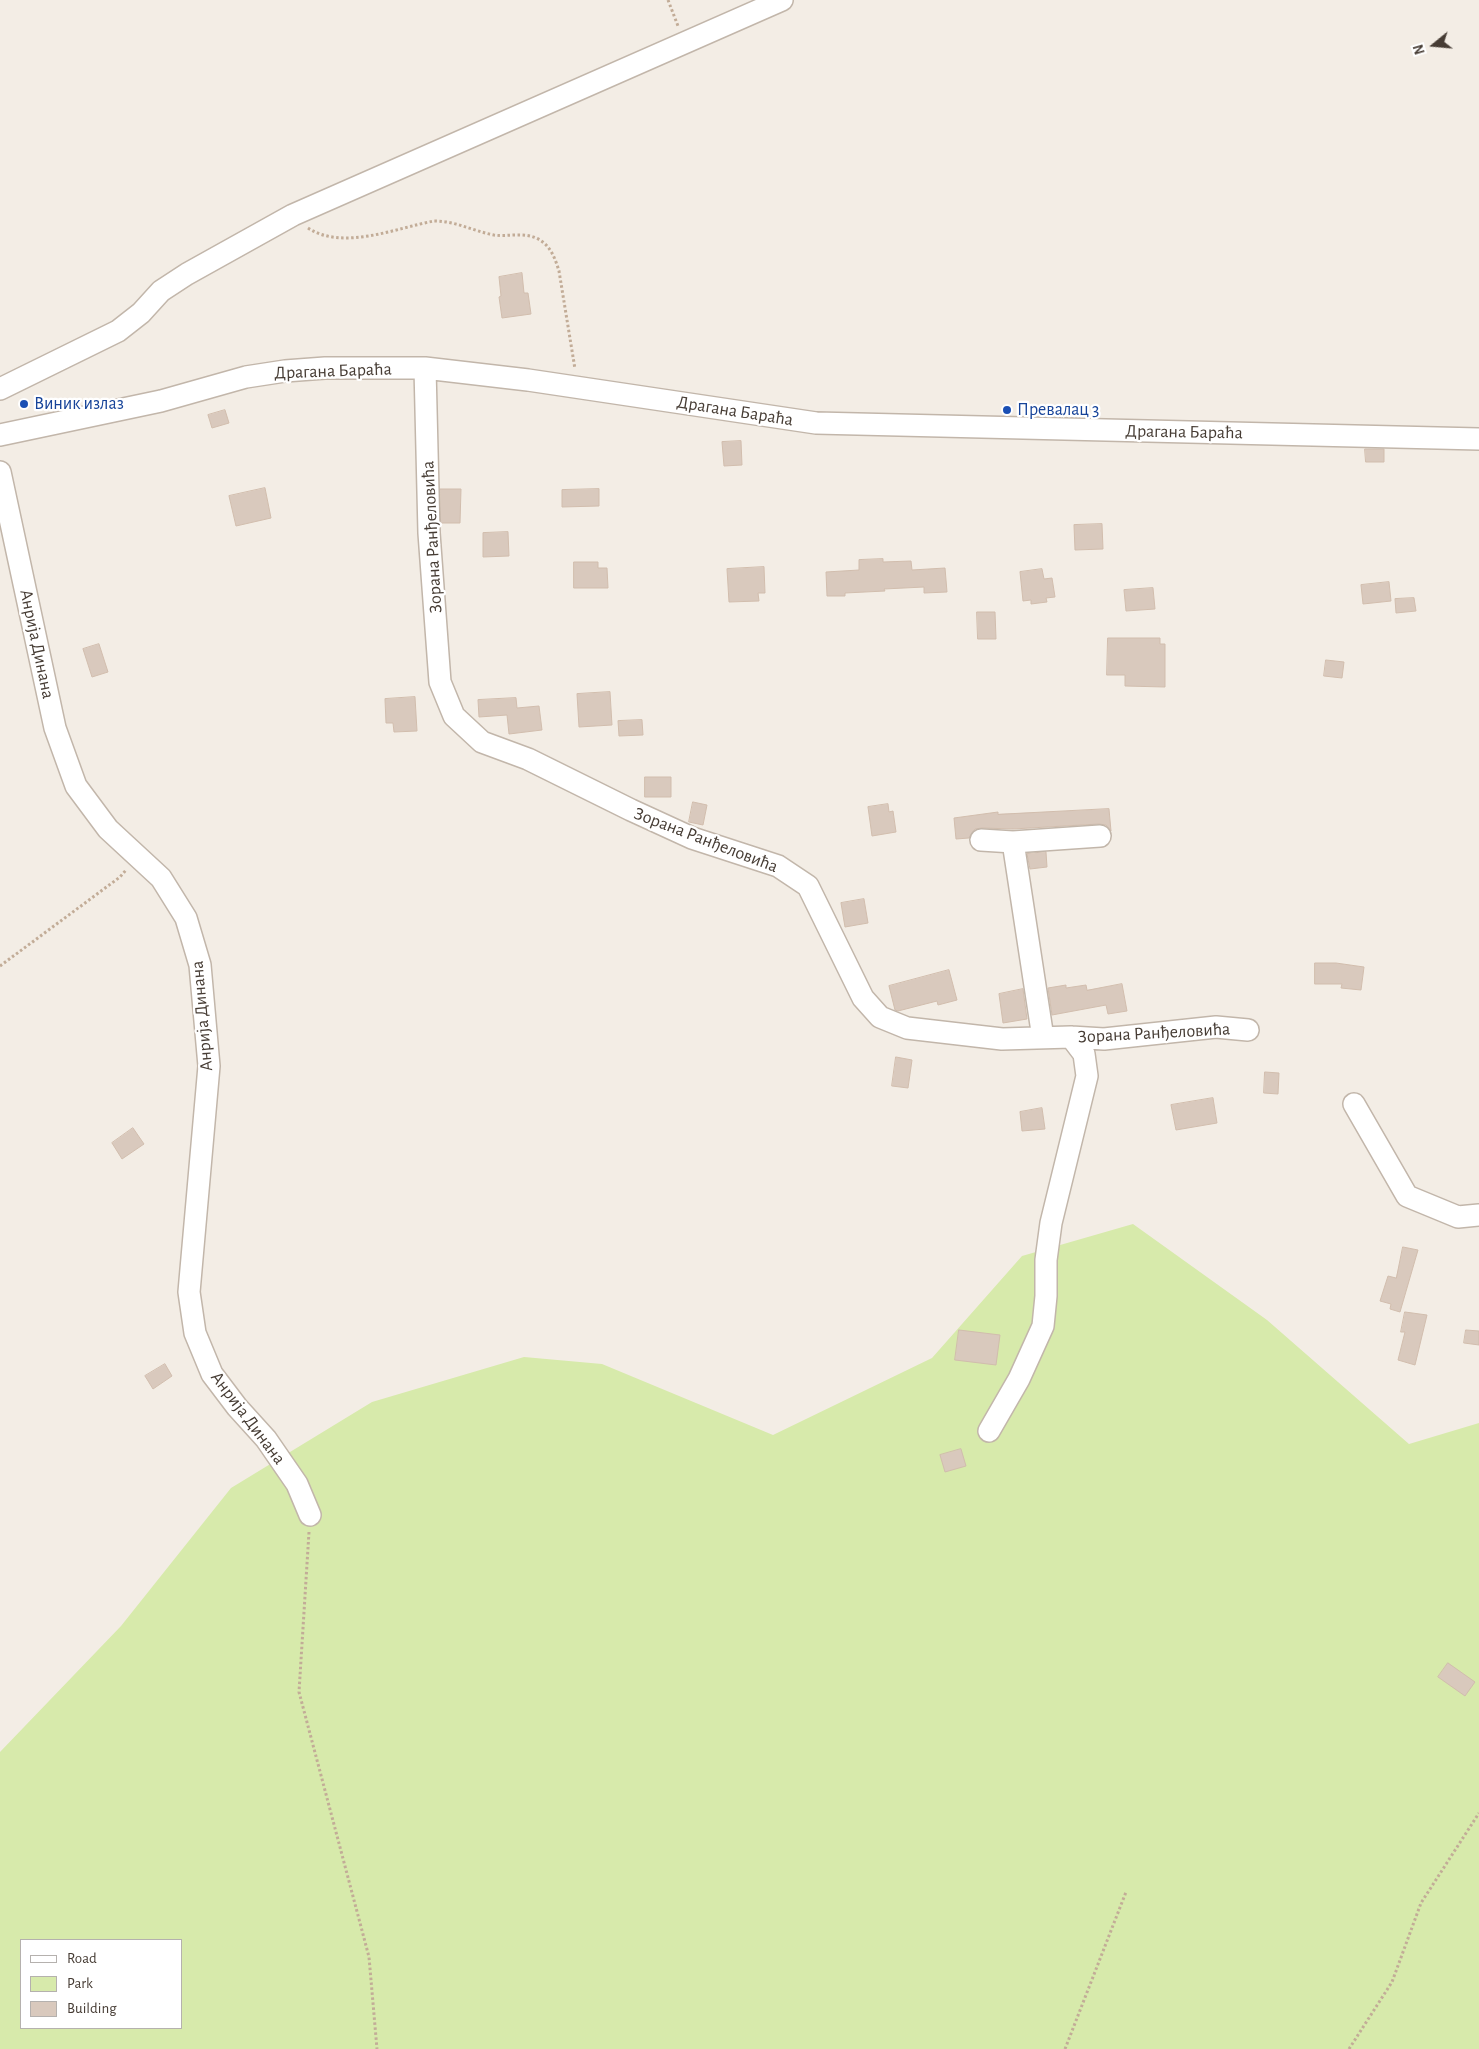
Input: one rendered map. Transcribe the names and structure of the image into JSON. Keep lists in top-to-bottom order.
{
  "streets": {
    "street": ["Драгана Бараћа", "Зорана Ранђеловића", "Анрија Динана"]
  },
  "crossings": [
    ["Драгана Бараћа", "Зорана Ранђеловића"]
  ],
  "places": ["Виник излаз", "Превалац 3"],
  "legend": ["Road", "Park", "Building"],
  "north": "left"
}
